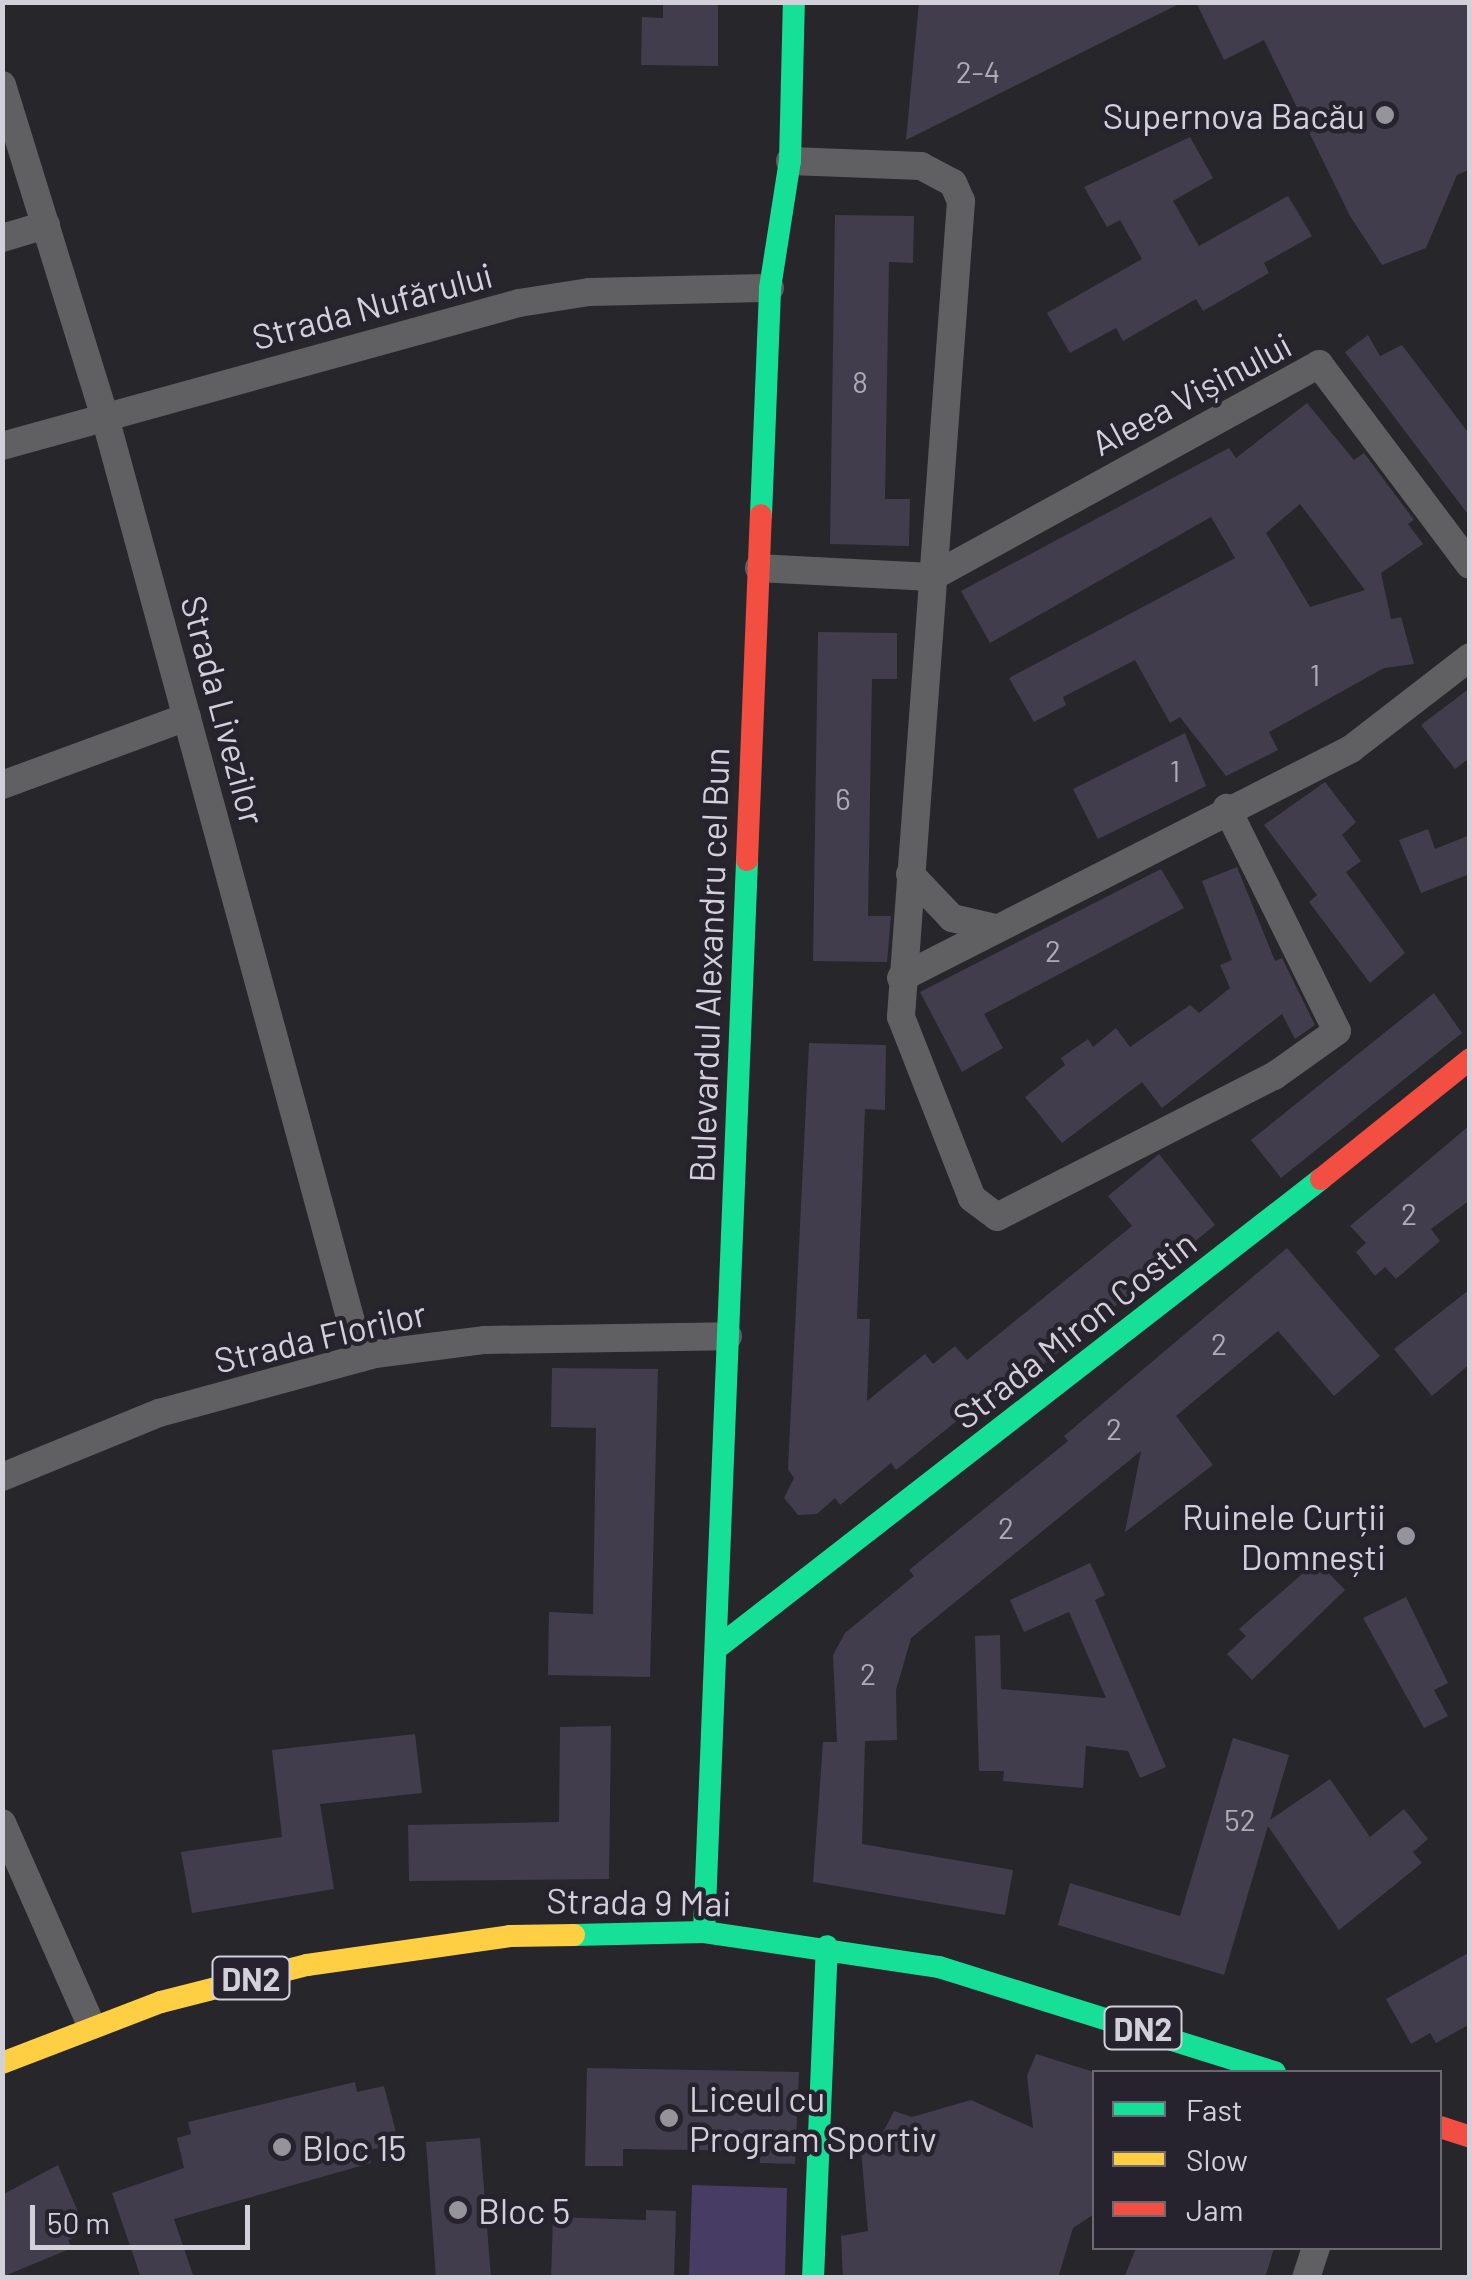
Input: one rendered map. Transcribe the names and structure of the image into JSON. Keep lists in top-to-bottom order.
{
  "streets": {
    "main road": [
      "Bulevardul Alexandru cel Bun",
      "Strada Miron Costin",
      "Strada 9 Mai",
      "DN2"
    ],
    "street": [
      "Strada Nufărului",
      "Aleea Vișinului",
      "Strada Livezilor",
      "Strada Florilor"
    ]
  },
  "crossings": [
    ["Strada Nufărului", "Strada Livezilor"],
    ["Strada Nufărului", "Bulevardul Alexandru cel Bun"],
    ["Strada Livezilor", "Strada Florilor"],
    ["Bulevardul Alexandru cel Bun", "Strada Miron Costin"],
    ["Bulevardul Alexandru cel Bun", "Strada Florilor"],
    ["Bulevardul Alexandru cel Bun", "Strada 9 Mai"]
  ],
  "places": [
    "Supernova Bacău",
    "Ruinele Curții Domnești",
    "Liceul cu Program Sportiv",
    "Bloc 15",
    "Bloc 5"
  ],
  "house_numbers": [
    "2-4",
    "8",
    "1",
    "1",
    "6",
    "2",
    "2",
    "2",
    "2",
    "2",
    "2",
    "52"
  ],
  "legend": ["Fast", "Slow", "Jam"],
  "scale_bar": "50 m"
}
